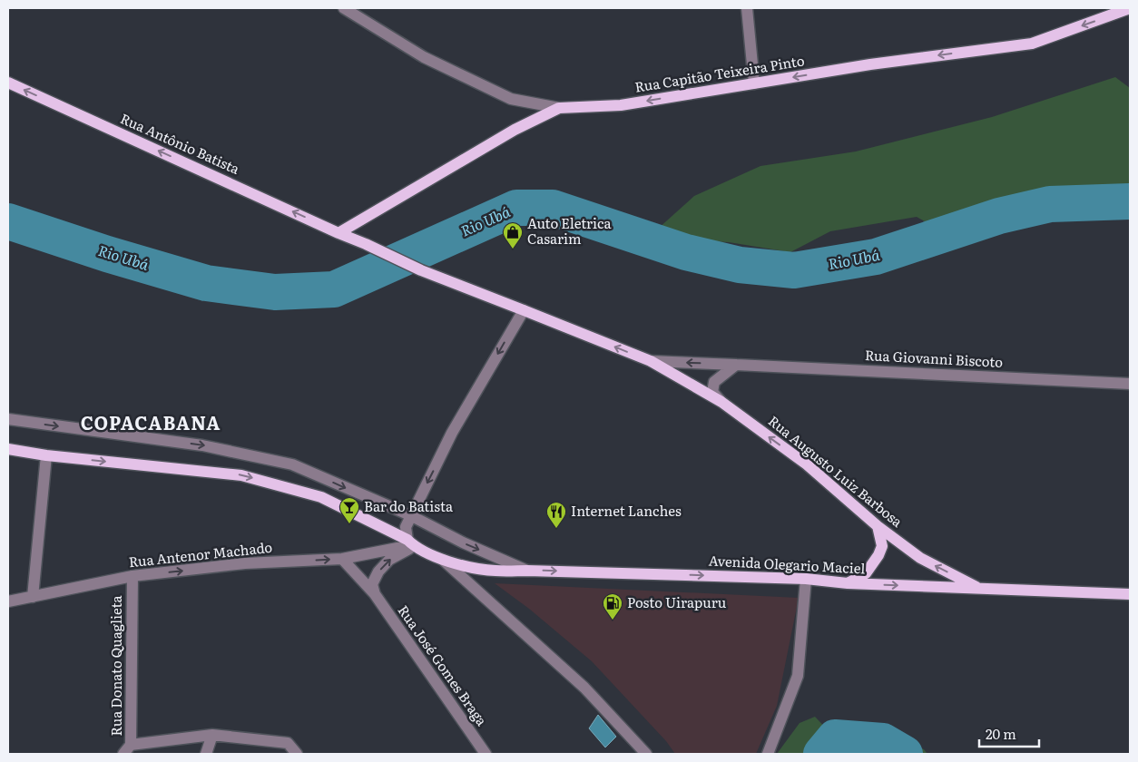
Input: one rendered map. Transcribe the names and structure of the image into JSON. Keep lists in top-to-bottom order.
{
  "streets": {
    "main road": [
      "Rua Capitão Teixeira Pinto",
      "Rua Antônio Batista",
      "Rua Augusto Luiz Barbosa",
      "Avenida Olegario Maciel"
    ],
    "street": [
      "Rua Giovanni Biscoto",
      "Rua Antenor Machado",
      "Rua Donato Quaglieta",
      "Rua José Gomes Braga"
    ]
  },
  "crossings": [
    ["Rua Capitão Teixeira Pinto", "Rua Antônio Batista"],
    ["Rua Antônio Batista", "Rua Augusto Luiz Barbosa"],
    ["Rua Giovanni Biscoto", "Rua Augusto Luiz Barbosa"],
    ["Rua Augusto Luiz Barbosa", "Avenida Olegario Maciel"],
    ["Rua Antenor Machado", "Avenida Olegario Maciel"],
    ["Rua Antenor Machado", "Rua Donato Quaglieta"],
    ["Rua Antenor Machado", "Rua José Gomes Braga"]
  ],
  "one_way": [
    "Rua Capitão Teixeira Pinto",
    "Rua Antônio Batista",
    "Rua Augusto Luiz Barbosa",
    "Avenida Olegario Maciel"
  ],
  "districts": ["COPACABANA"],
  "water": ["Rio Ubá"],
  "places": {
    "shop": ["Auto Eletrica Casarim"],
    "bar": ["Bar do Batista"],
    "restaurant": ["Internet Lanches"],
    "fuel station": ["Posto Uirapuru"]
  },
  "scale_bar": "20 m"
}
